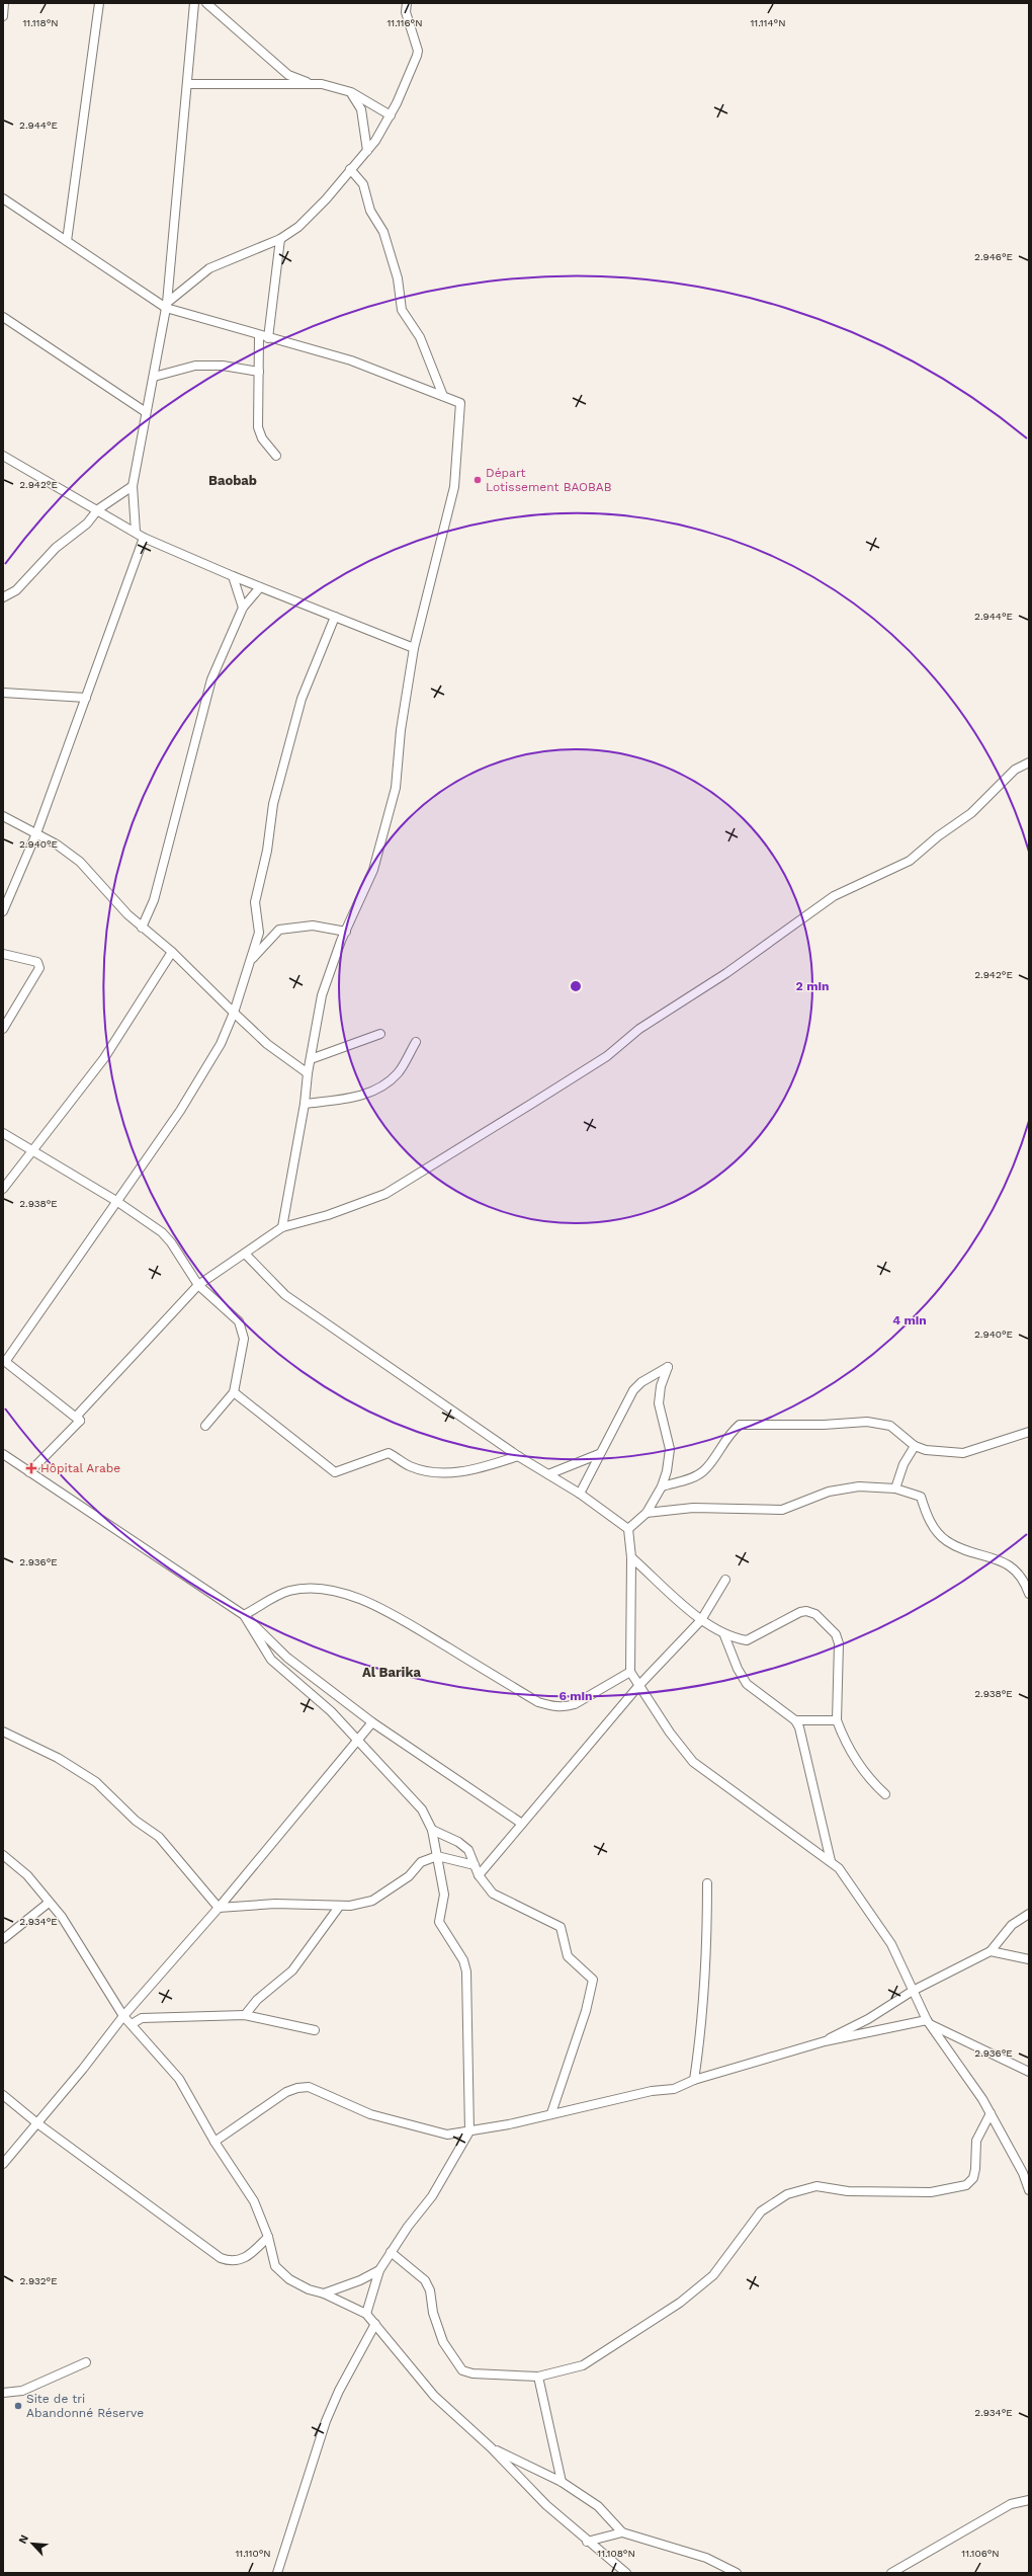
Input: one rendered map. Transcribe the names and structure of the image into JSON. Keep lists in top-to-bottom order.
{
  "districts": ["Baobab", "Al Barika"],
  "places": {
    "other": ["Départ Lotissement BAOBAB", "Site de tri Abandonné Réserve"],
    "health": ["Hôpital Arabe"]
  },
  "north": "top left",
  "coordinates": [
    "11.118°N",
    "11.116°N",
    "11.114°N",
    "2.944°E",
    "2.946°E",
    "2.942°E",
    "2.940°E",
    "2.938°E",
    "2.936°E",
    "2.934°E",
    "2.932°E",
    "11.110°N",
    "11.108°N",
    "11.106°N"
  ],
  "rings": ["2 min", "4 min", "6 min"]
}
